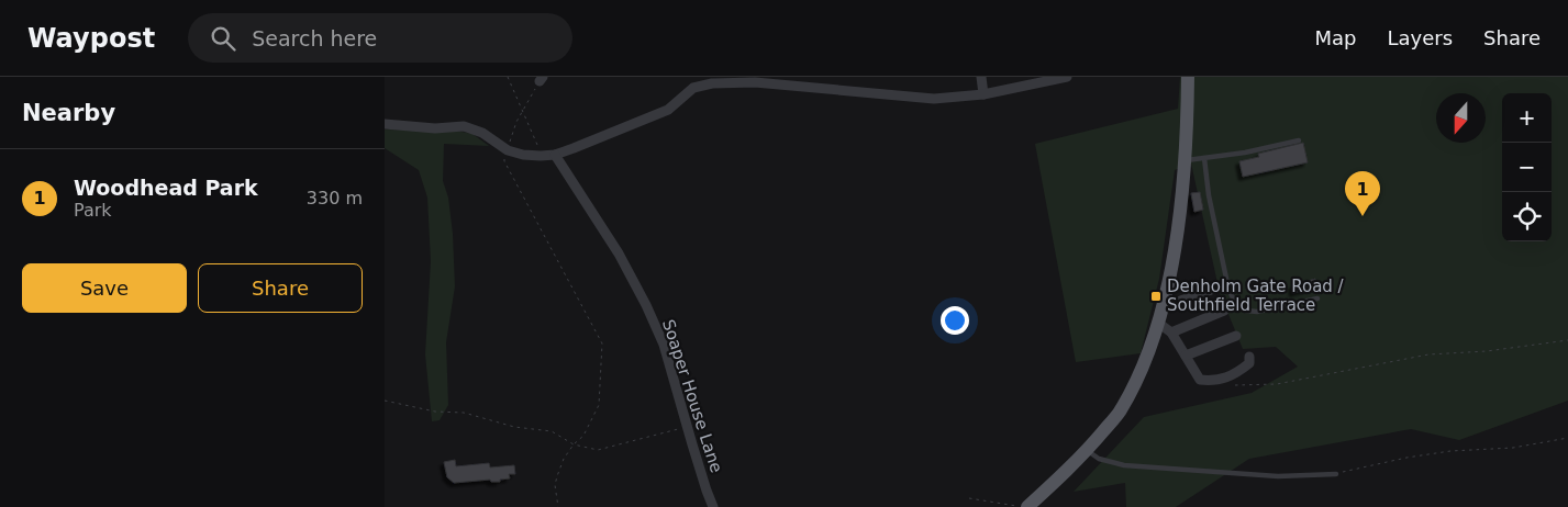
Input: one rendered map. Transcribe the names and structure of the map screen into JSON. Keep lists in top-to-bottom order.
{
  "streets": {
    "street": ["Soaper House Lane"]
  },
  "places": {
    "transit": ["Denholm Gate Road / Southfield Terrace"]
  },
  "north": "bottom",
  "page": {
    "header": "Waypost",
    "search": "Search here",
    "nav": ["Map", "Layers", "Share"],
    "heading": "Nearby",
    "map_buttons": ["+", "−"],
    "list": [
      {
        "mark": "1",
        "name": "Woodhead Park",
        "note": "Park",
        "value": "330 m"
      }
    ],
    "pins": "1",
    "buttons": ["Save", "Share"]
  }
}
